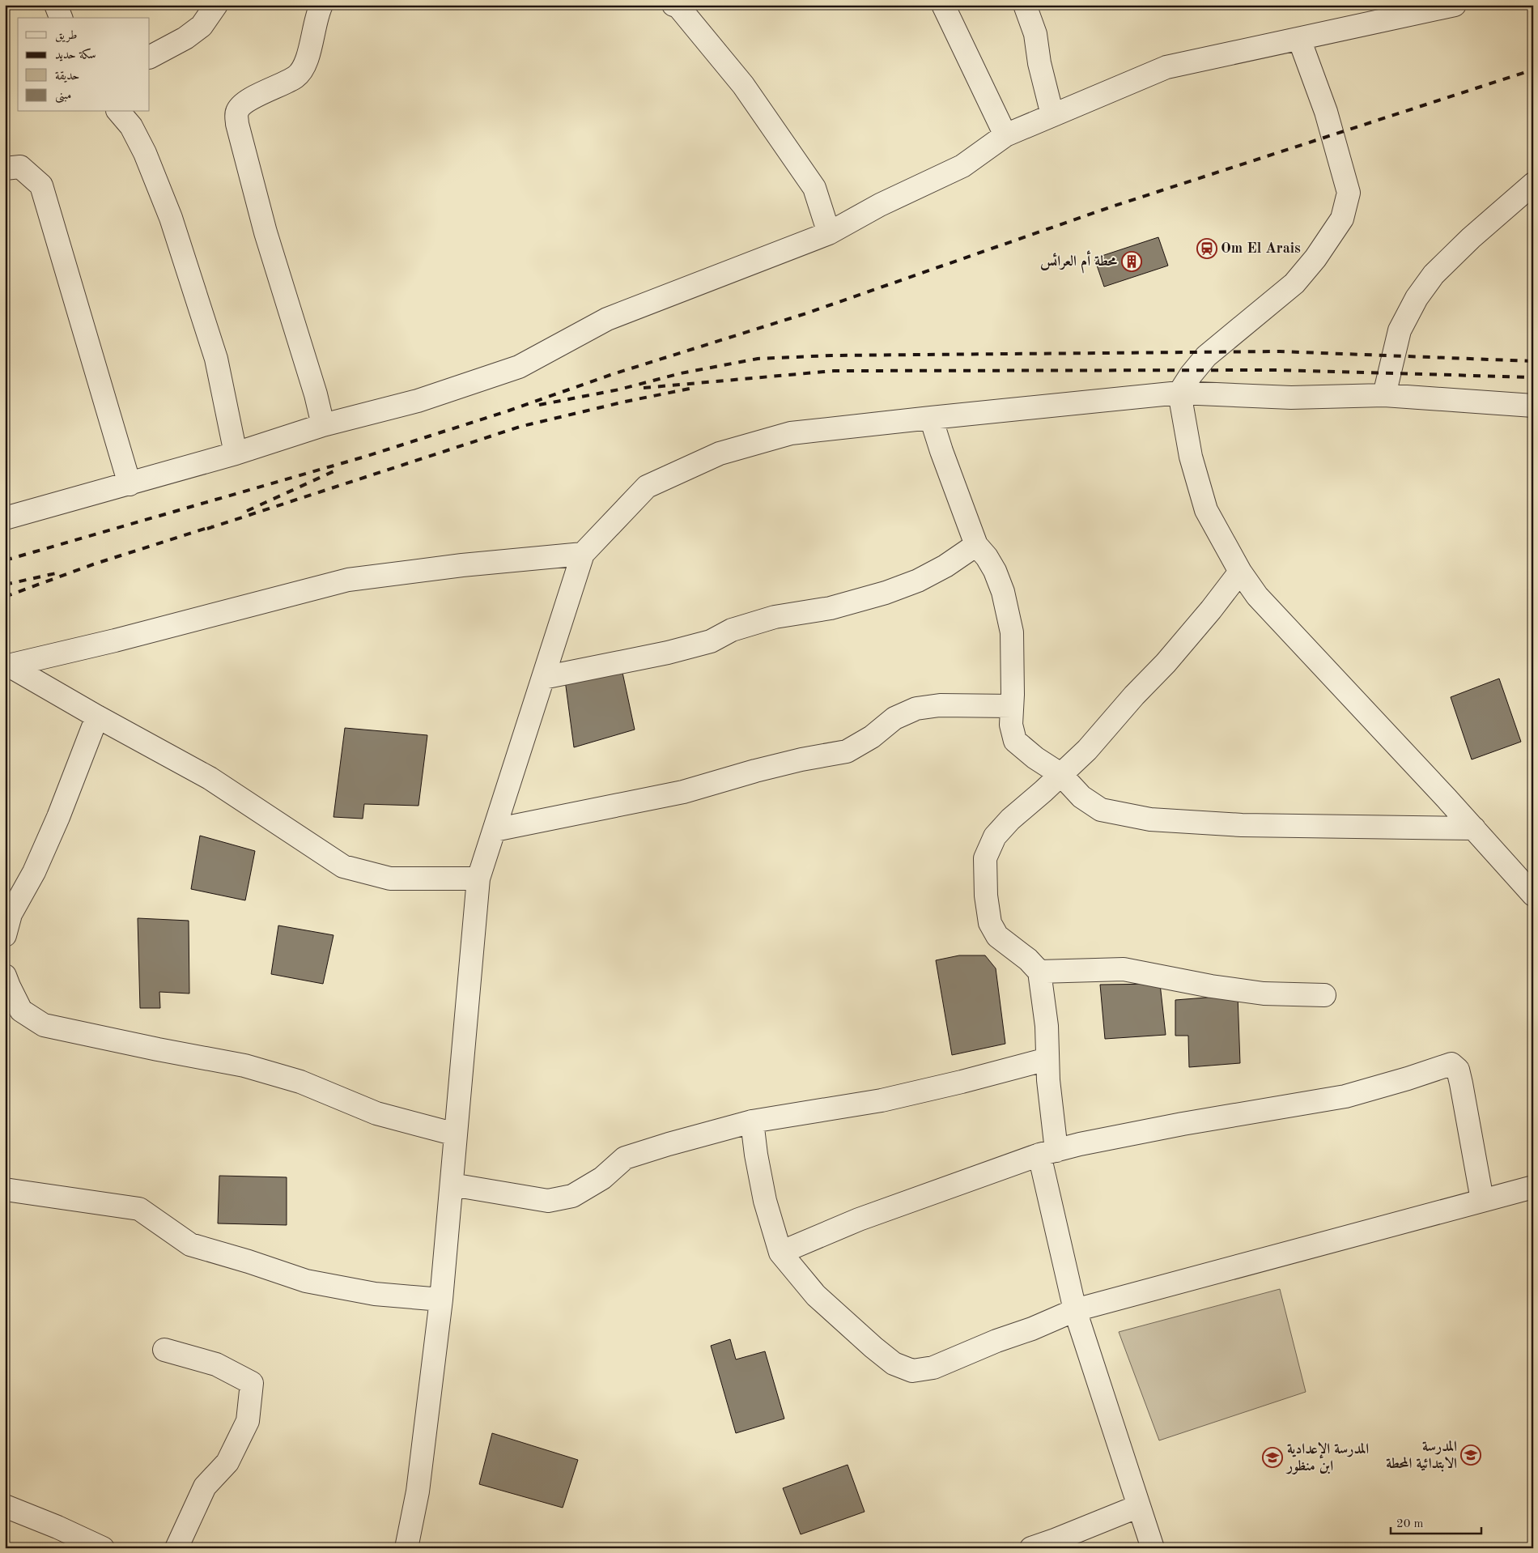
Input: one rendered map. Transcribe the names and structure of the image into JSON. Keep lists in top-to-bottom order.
{
  "places": {
    "station": ["Om El Arais"],
    "building": ["محطة أم العرائس"],
    "school or university": ["المدرسة الابتدائية المحطة", "المدرسة الإعدادية ابن منظور"]
  },
  "legend": [
    "طريق",
    "سكة حديد",
    "حديقة",
    "مبنى"
  ],
  "scale_bar": "20 m"
}
